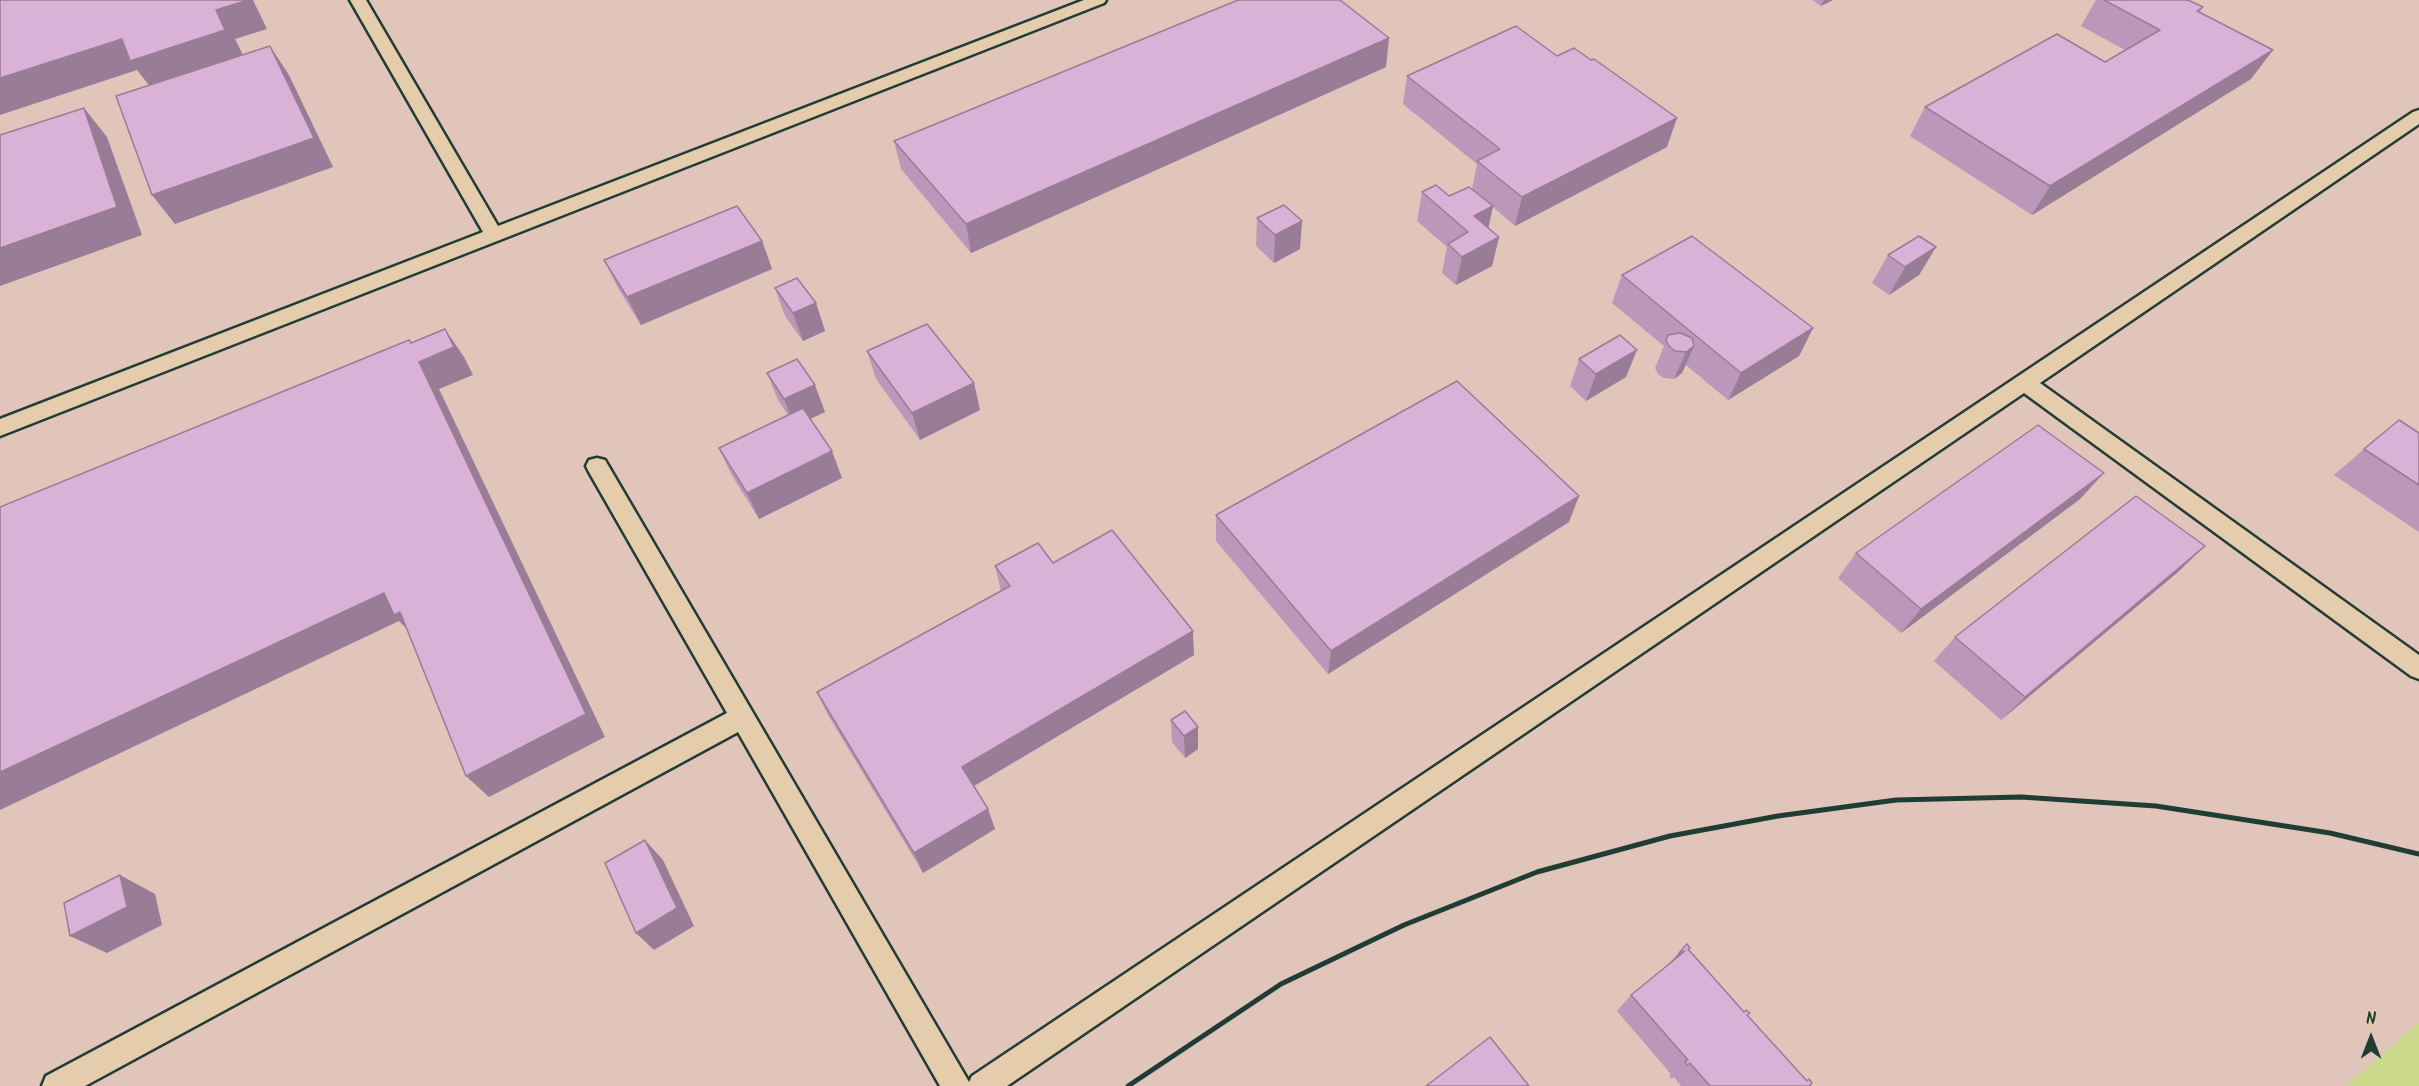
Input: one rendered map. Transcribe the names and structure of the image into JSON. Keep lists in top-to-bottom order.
{
  "north": "top"
}
